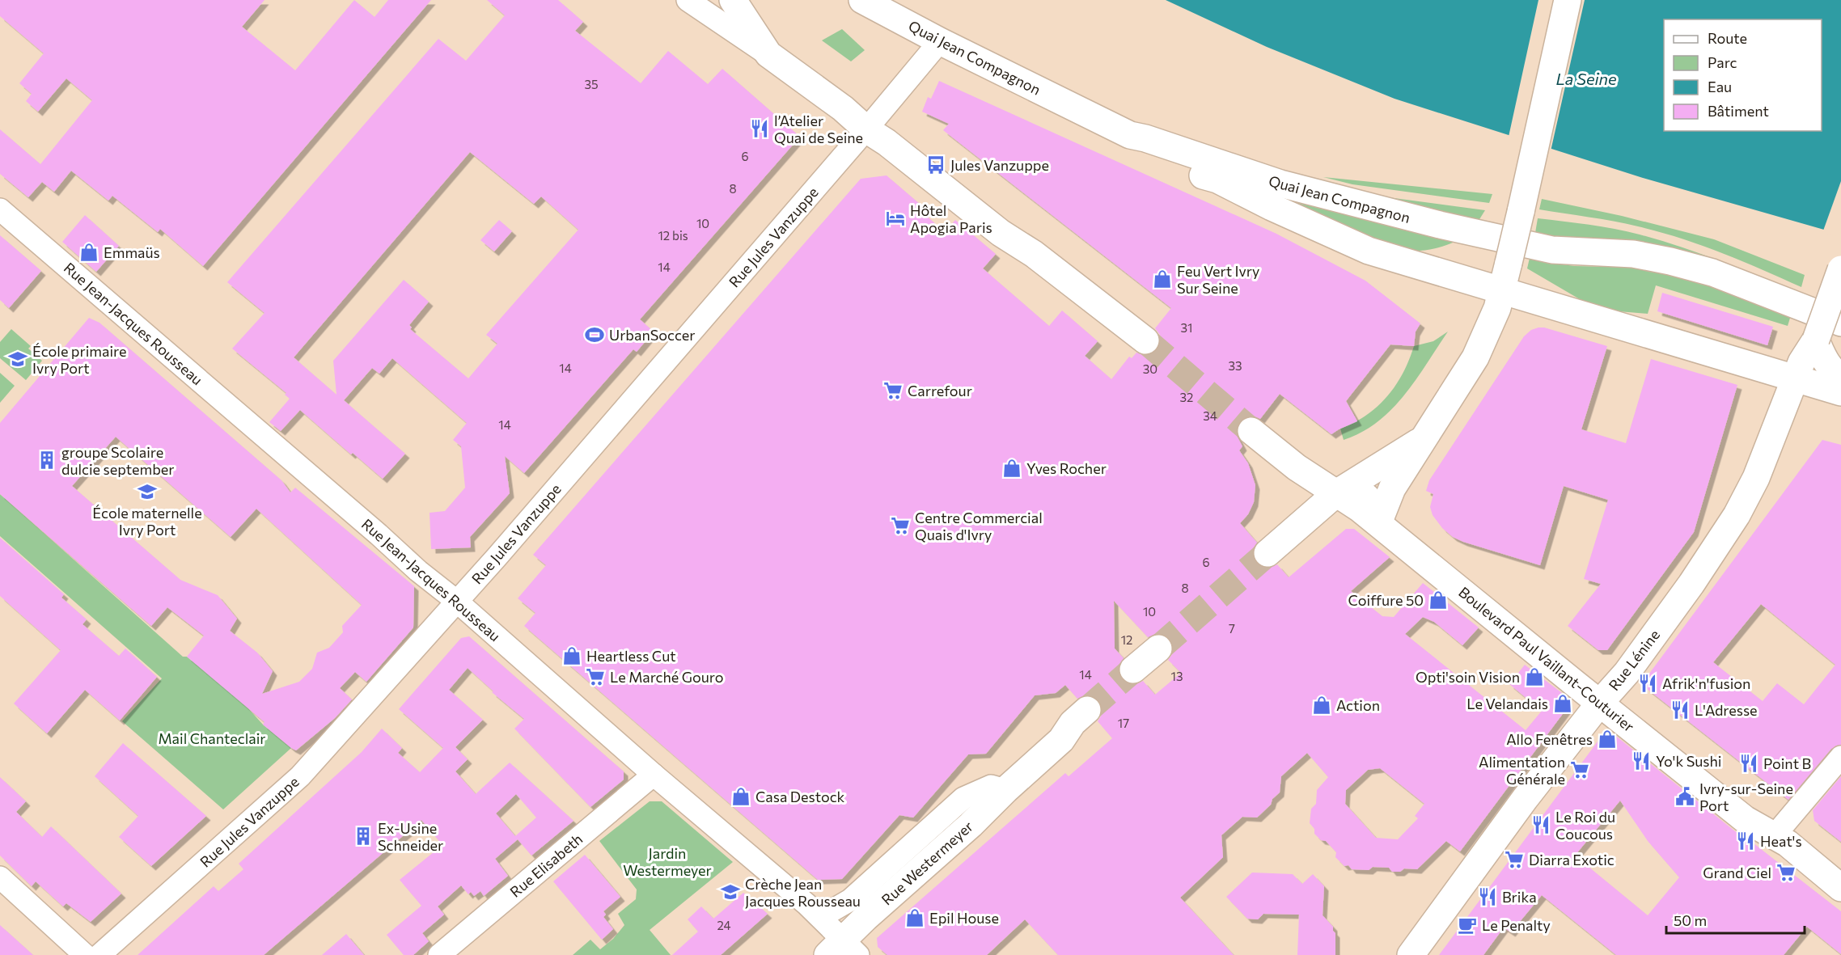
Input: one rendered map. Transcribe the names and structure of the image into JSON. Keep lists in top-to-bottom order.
{
  "streets": {
    "main road": [
      "Quai Jean Compagnon",
      "Boulevard Paul Vaillant-Couturier",
      "Rue Lénine",
      "Rue Westermeyer"
    ],
    "street": ["Rue Jules Vanzuppe", "Rue Jean-Jacques Rousseau", "Rue Elisabeth"]
  },
  "crossings": [
    ["Quai Jean Compagnon", "Rue Jules Vanzuppe"],
    ["Rue Jules Vanzuppe", "Rue Jean-Jacques Rousseau"],
    ["Rue Jean-Jacques Rousseau", "Rue Westermeyer"],
    ["Rue Jean-Jacques Rousseau", "Rue Elisabeth"],
    ["Boulevard Paul Vaillant-Couturier", "Rue Lénine"]
  ],
  "water": ["La Seine"],
  "parks": ["Mail Chanteclair", "Jardin Westermeyer"],
  "places": {
    "restaurant": [
      "l’Atelier Quai de Seine",
      "Afrik'n'fusion",
      "L'Adresse",
      "Yo'k Sushi",
      "Point B",
      "Le Roi du Coucous",
      "Heat's",
      "Brika"
    ],
    "bus stop": ["Jules Vanzuppe"],
    "hotel": ["Hôtel Apogia Paris"],
    "shop": [
      "Emmaüs",
      "Feu Vert Ivry Sur Seine",
      "Yves Rocher",
      "Coiffure 50",
      "Heartless Cut",
      "Opti'soin Vision",
      "Le Velandais",
      "Action",
      "Allo Fenêtres",
      "Casa Destock",
      "Epil House"
    ],
    "sports": ["UrbanSoccer"],
    "school or university": ["École primaire Ivry Port", "École maternelle Ivry Port", "Crèche Jean Jacques Rousseau"],
    "supermarket": [
      "Carrefour",
      "Centre Commercial Quais d'Ivry",
      "Le Marché Gouro",
      "Alimentation Générale",
      "Diarra Exotic",
      "Grand Ciel"
    ],
    "building": ["groupe Scolaire dulcie september", "Ex-Usine Schneider"],
    "public building": ["Ivry-sur-Seine Port"],
    "cafe": ["Le Penalty"]
  },
  "house_numbers": [
    "35",
    "6",
    "8",
    "10",
    "12 bis",
    "14",
    "31",
    "33",
    "14",
    "30",
    "32",
    "34",
    "14",
    "6",
    "8",
    "10",
    "7",
    "12",
    "14",
    "13",
    "17",
    "24"
  ],
  "legend": [
    "Route",
    "Parc",
    "Eau",
    "Bâtiment"
  ],
  "scale_bar": "50 m"
}
